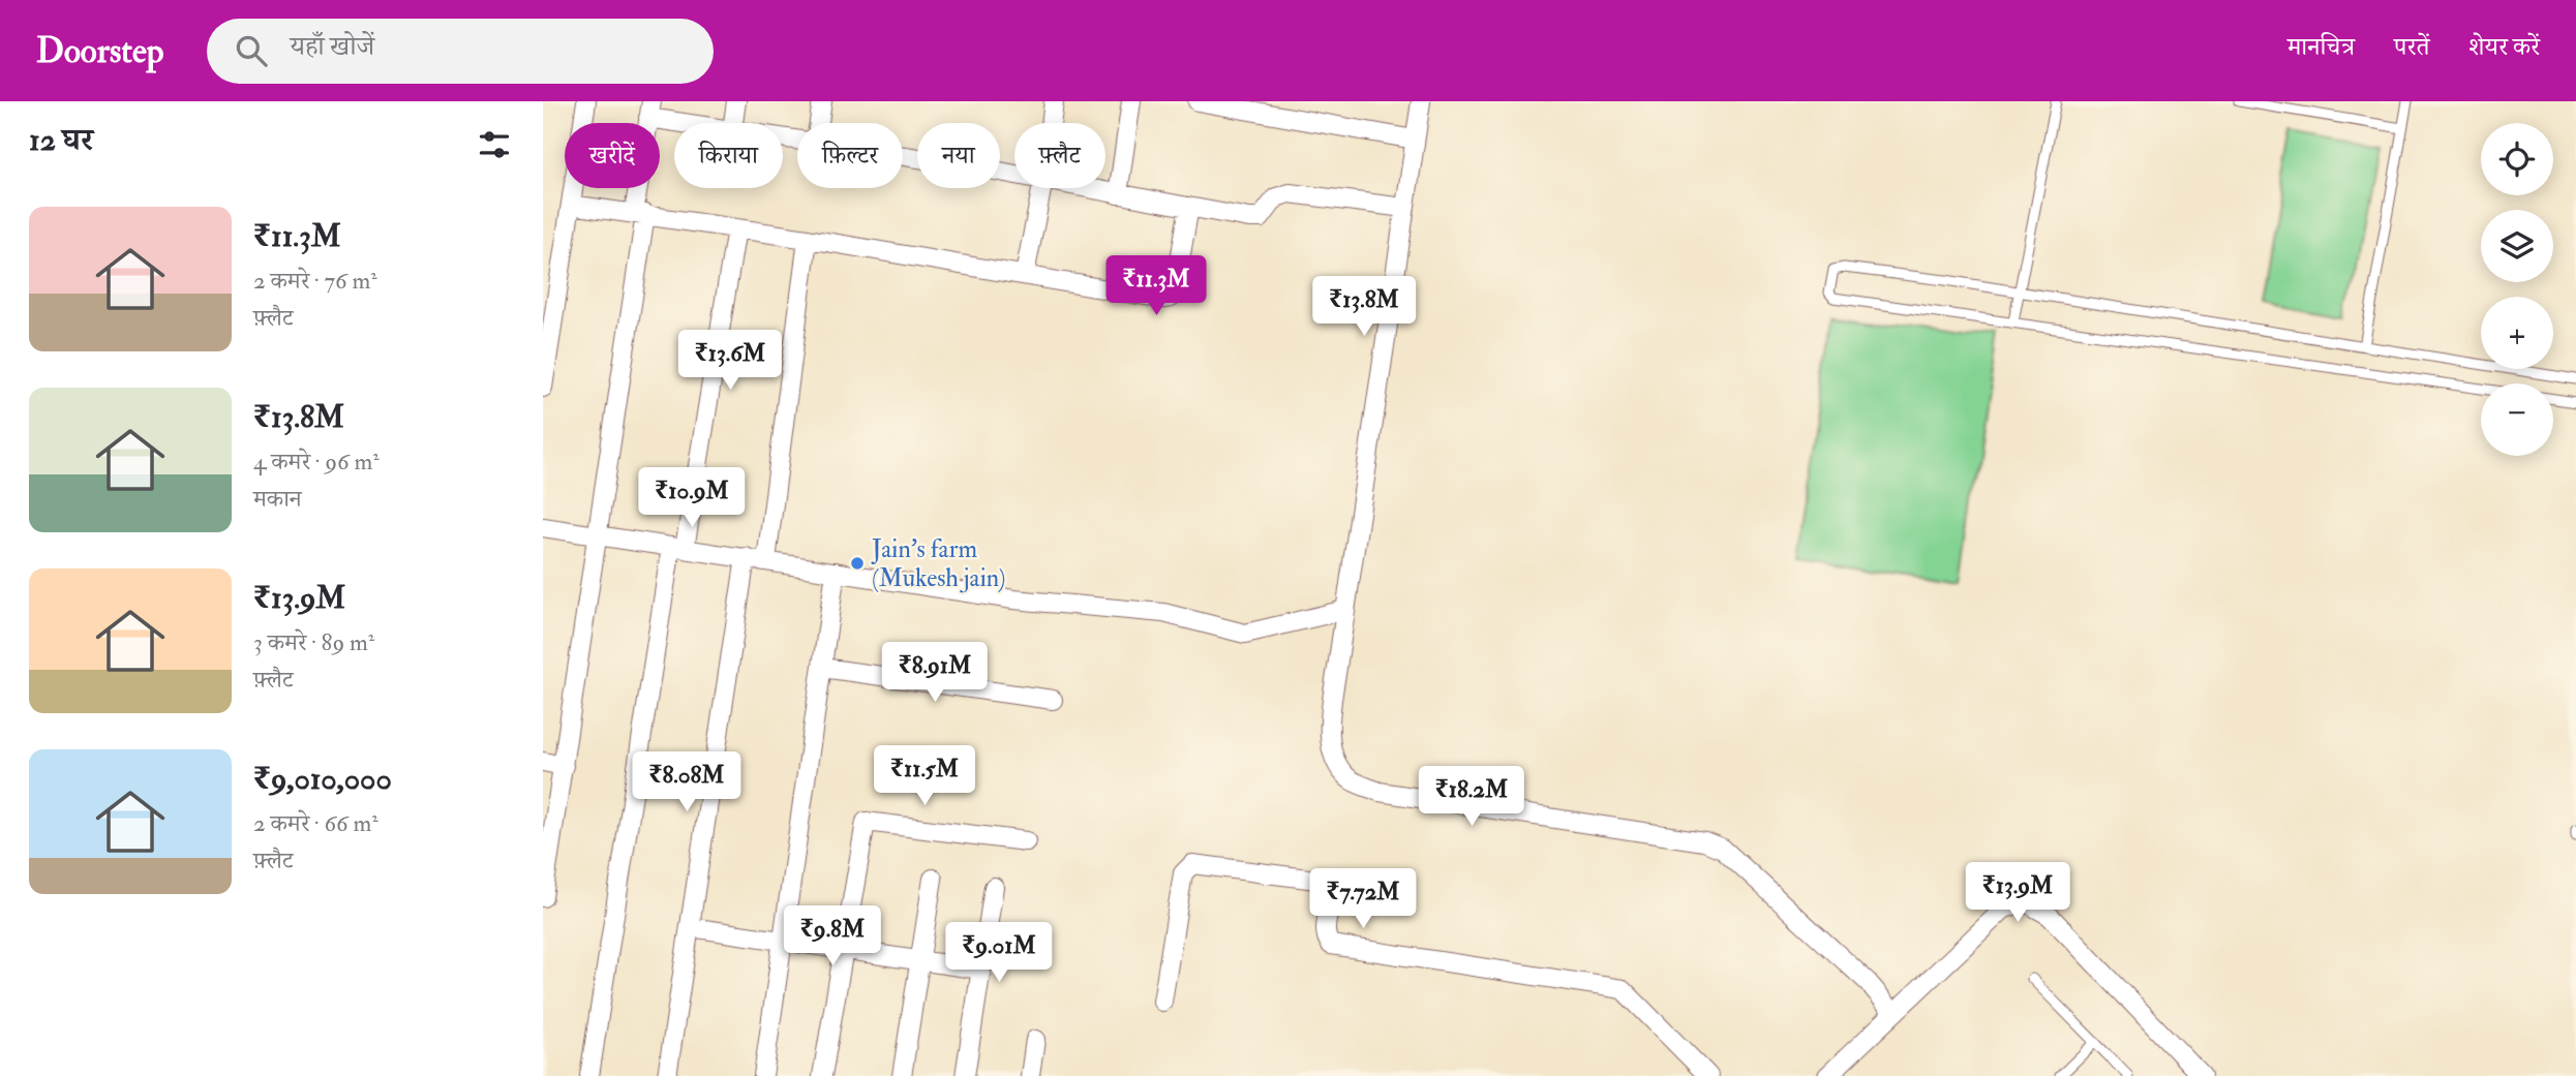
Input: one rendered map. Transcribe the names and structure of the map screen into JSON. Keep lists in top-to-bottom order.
{
  "places": ["Jain's farm (Mukesh jain)"],
  "page": {
    "header": "Doorstep",
    "search": "यहाँ खोजें",
    "nav": ["मानचित्र", "परतें", "शेयर करें"],
    "heading": "12 घर",
    "map_buttons": ["+", "−"],
    "chip": [
      "खरीदें",
      "किराया",
      "फ़िल्टर",
      "नया",
      "फ़्लैट"
    ],
    "list": [
      {
        "name": "₹11.3M",
        "note": "2 कमरे · 76 m² · फ़्लैट"
      },
      {
        "name": "₹13.8M",
        "note": "4 कमरे · 96 m² · मकान"
      },
      {
        "name": "₹13.9M",
        "note": "3 कमरे · 89 m² · फ़्लैट"
      },
      {
        "name": "₹9,010,000",
        "note": "2 कमरे · 66 m² · फ़्लैट"
      }
    ],
    "price": [
      "₹11.3M",
      "₹13.8M",
      "₹13.6M",
      "₹10.9M",
      "₹8.91M",
      "₹11.5M",
      "₹8.08M",
      "₹18.2M",
      "₹13.9M",
      "₹7.72M",
      "₹9.8M",
      "₹9.01M"
    ]
  }
}
